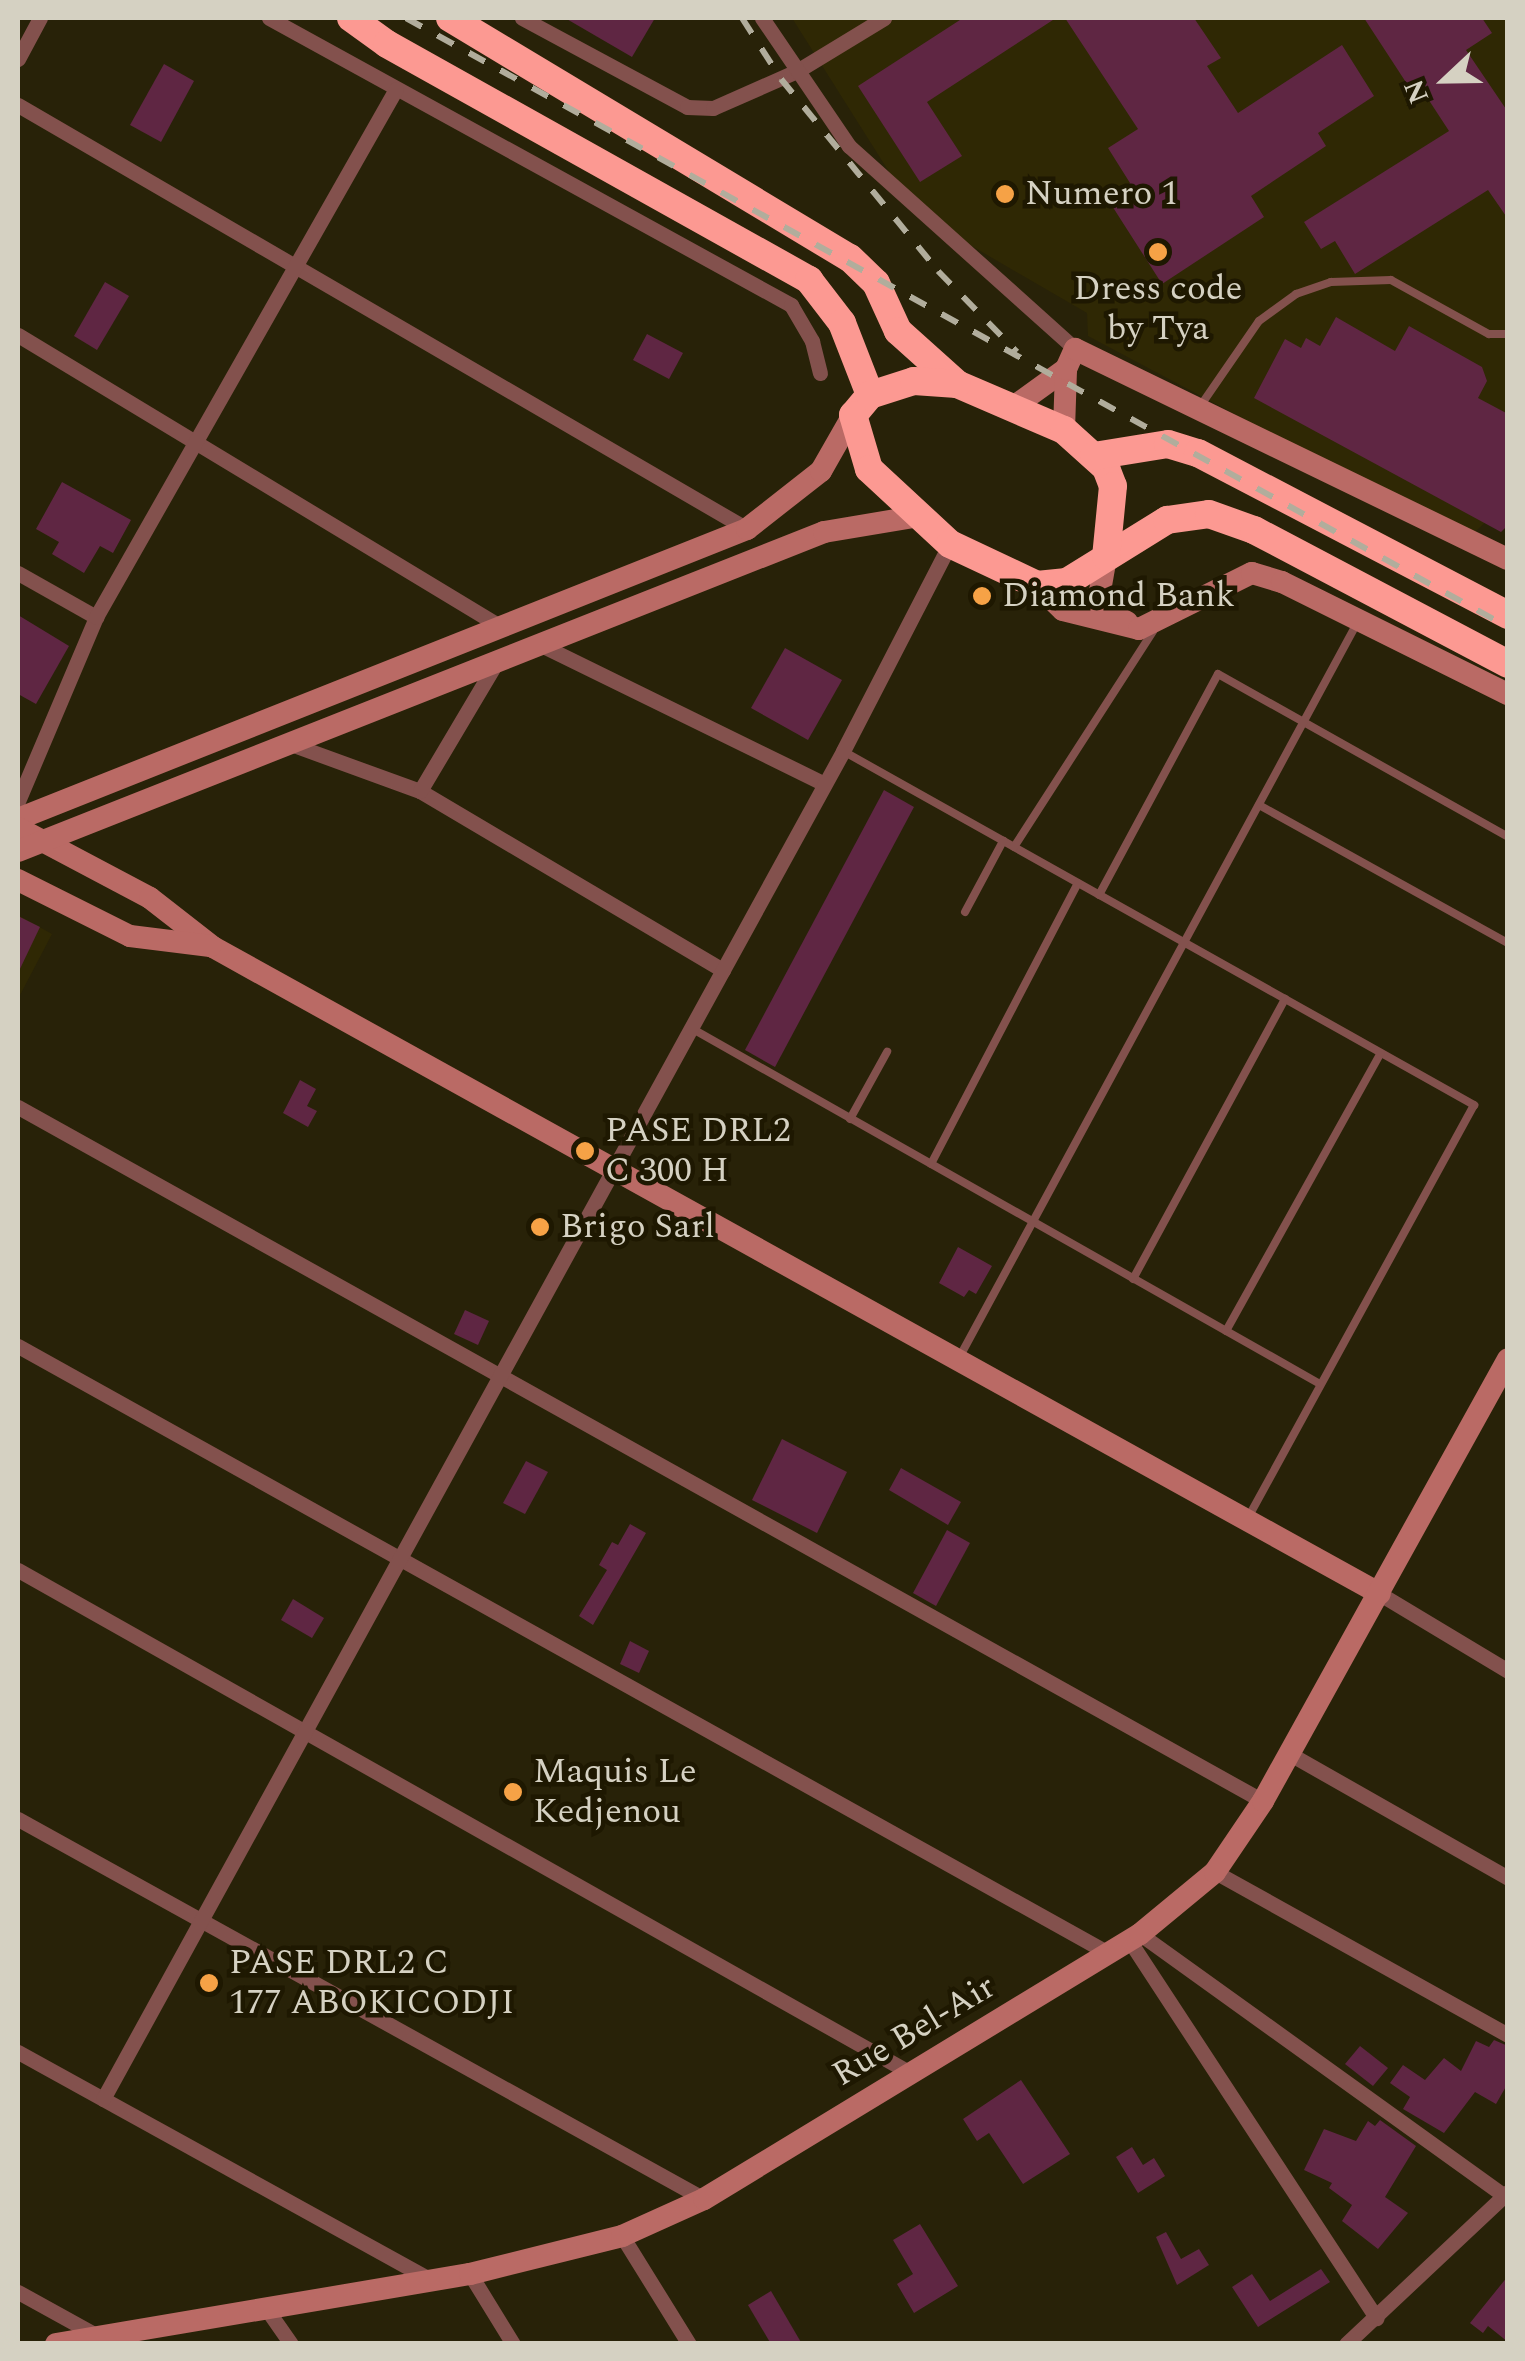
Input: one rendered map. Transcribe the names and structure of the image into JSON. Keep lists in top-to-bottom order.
{
  "streets": {
    "main road": ["Rue Bel-Air"]
  },
  "places": [
    "Numero 1",
    "Dress code by Tya",
    "Diamond Bank",
    "PASE DRL2 C 300 H",
    "Brigo Sarl",
    "Maquis Le Kedjenou",
    "PASE DRL2 C 177 ABOKICODJI"
  ],
  "north": "left"
}
